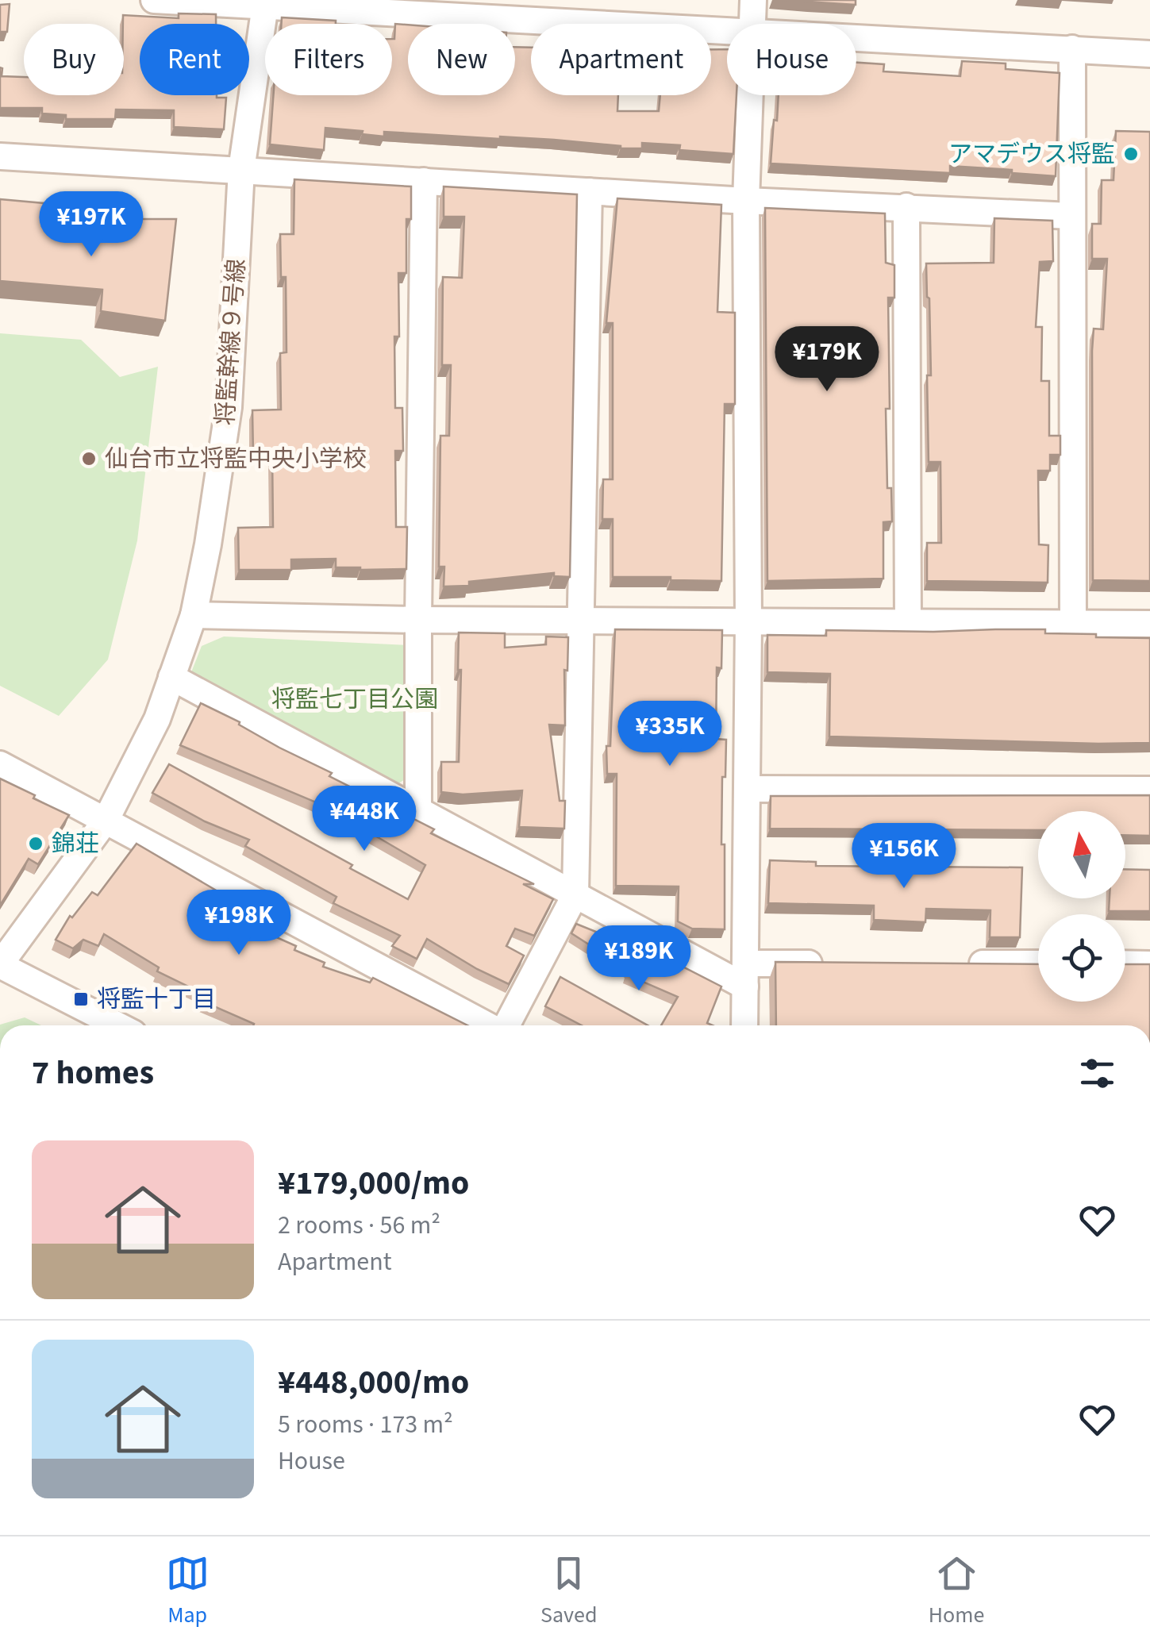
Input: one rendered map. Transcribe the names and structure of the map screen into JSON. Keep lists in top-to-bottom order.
{
  "streets": {
    "street": ["将監幹線９号線"]
  },
  "parks": ["将監七丁目公園"],
  "places": {
    "other": ["アマデウス将監", "仙台市立将監中央小学校", "錦荘"],
    "transit": ["将監十丁目"]
  },
  "north": "top",
  "page": {
    "chip": [
      "Buy",
      "Rent",
      "Filters",
      "New",
      "Apartment",
      "House"
    ],
    "price": [
      "¥197K",
      "¥179K",
      "¥335K",
      "¥448K",
      "¥156K",
      "¥198K",
      "¥189K"
    ],
    "heading": "7 homes",
    "list": [
      {
        "name": "¥179,000/mo",
        "note": "2 rooms · 56 m² · Apartment"
      },
      {
        "name": "¥448,000/mo",
        "note": "5 rooms · 173 m² · House"
      }
    ],
    "tabs": ["Map", "Saved", "Home"]
  }
}
